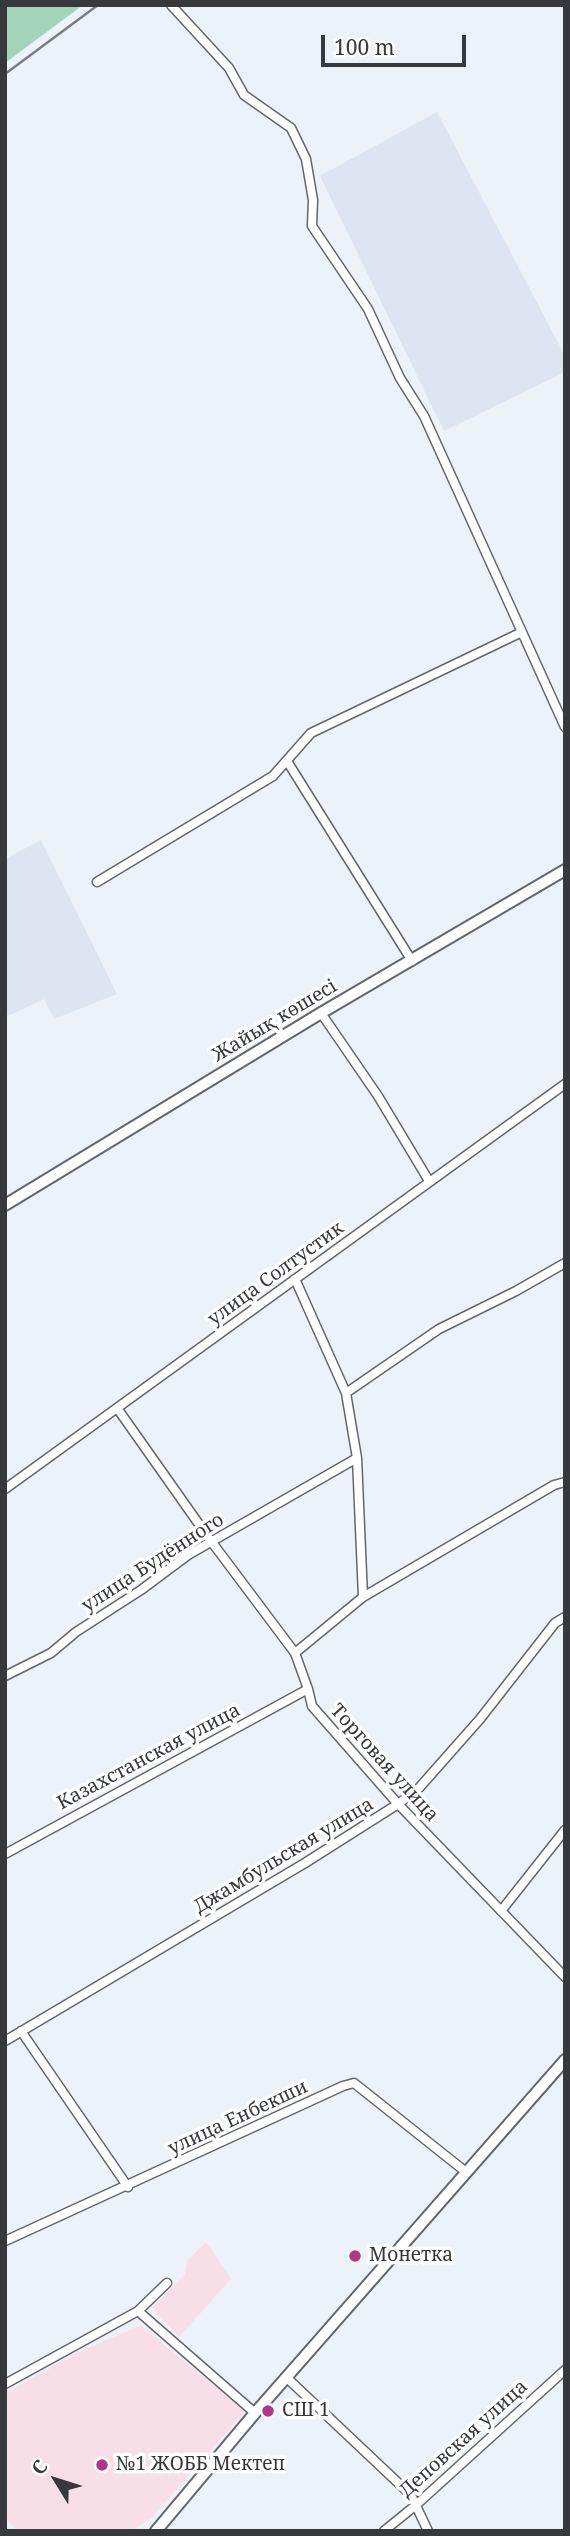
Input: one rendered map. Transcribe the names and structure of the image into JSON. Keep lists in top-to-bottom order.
{
  "streets": {
    "street": [
      "Жайық көшесі",
      "улица Солтустик",
      "улица Будённого",
      "Казахстанская улица",
      "Торговая улица",
      "Джамбульская улица",
      "улица Енбекши",
      "Деповская улица"
    ]
  },
  "crossings": [
    ["улица Солтустик", "Торговая улица"],
    ["улица Будённого", "Торговая улица"],
    ["Казахстанская улица", "Торговая улица"],
    ["Торговая улица", "Джамбульская улица"]
  ],
  "places": ["Монетка", "СШ 1", "№1 ЖОББ Мектеп"],
  "scale_bar": "100 m",
  "north": "top left"
}
